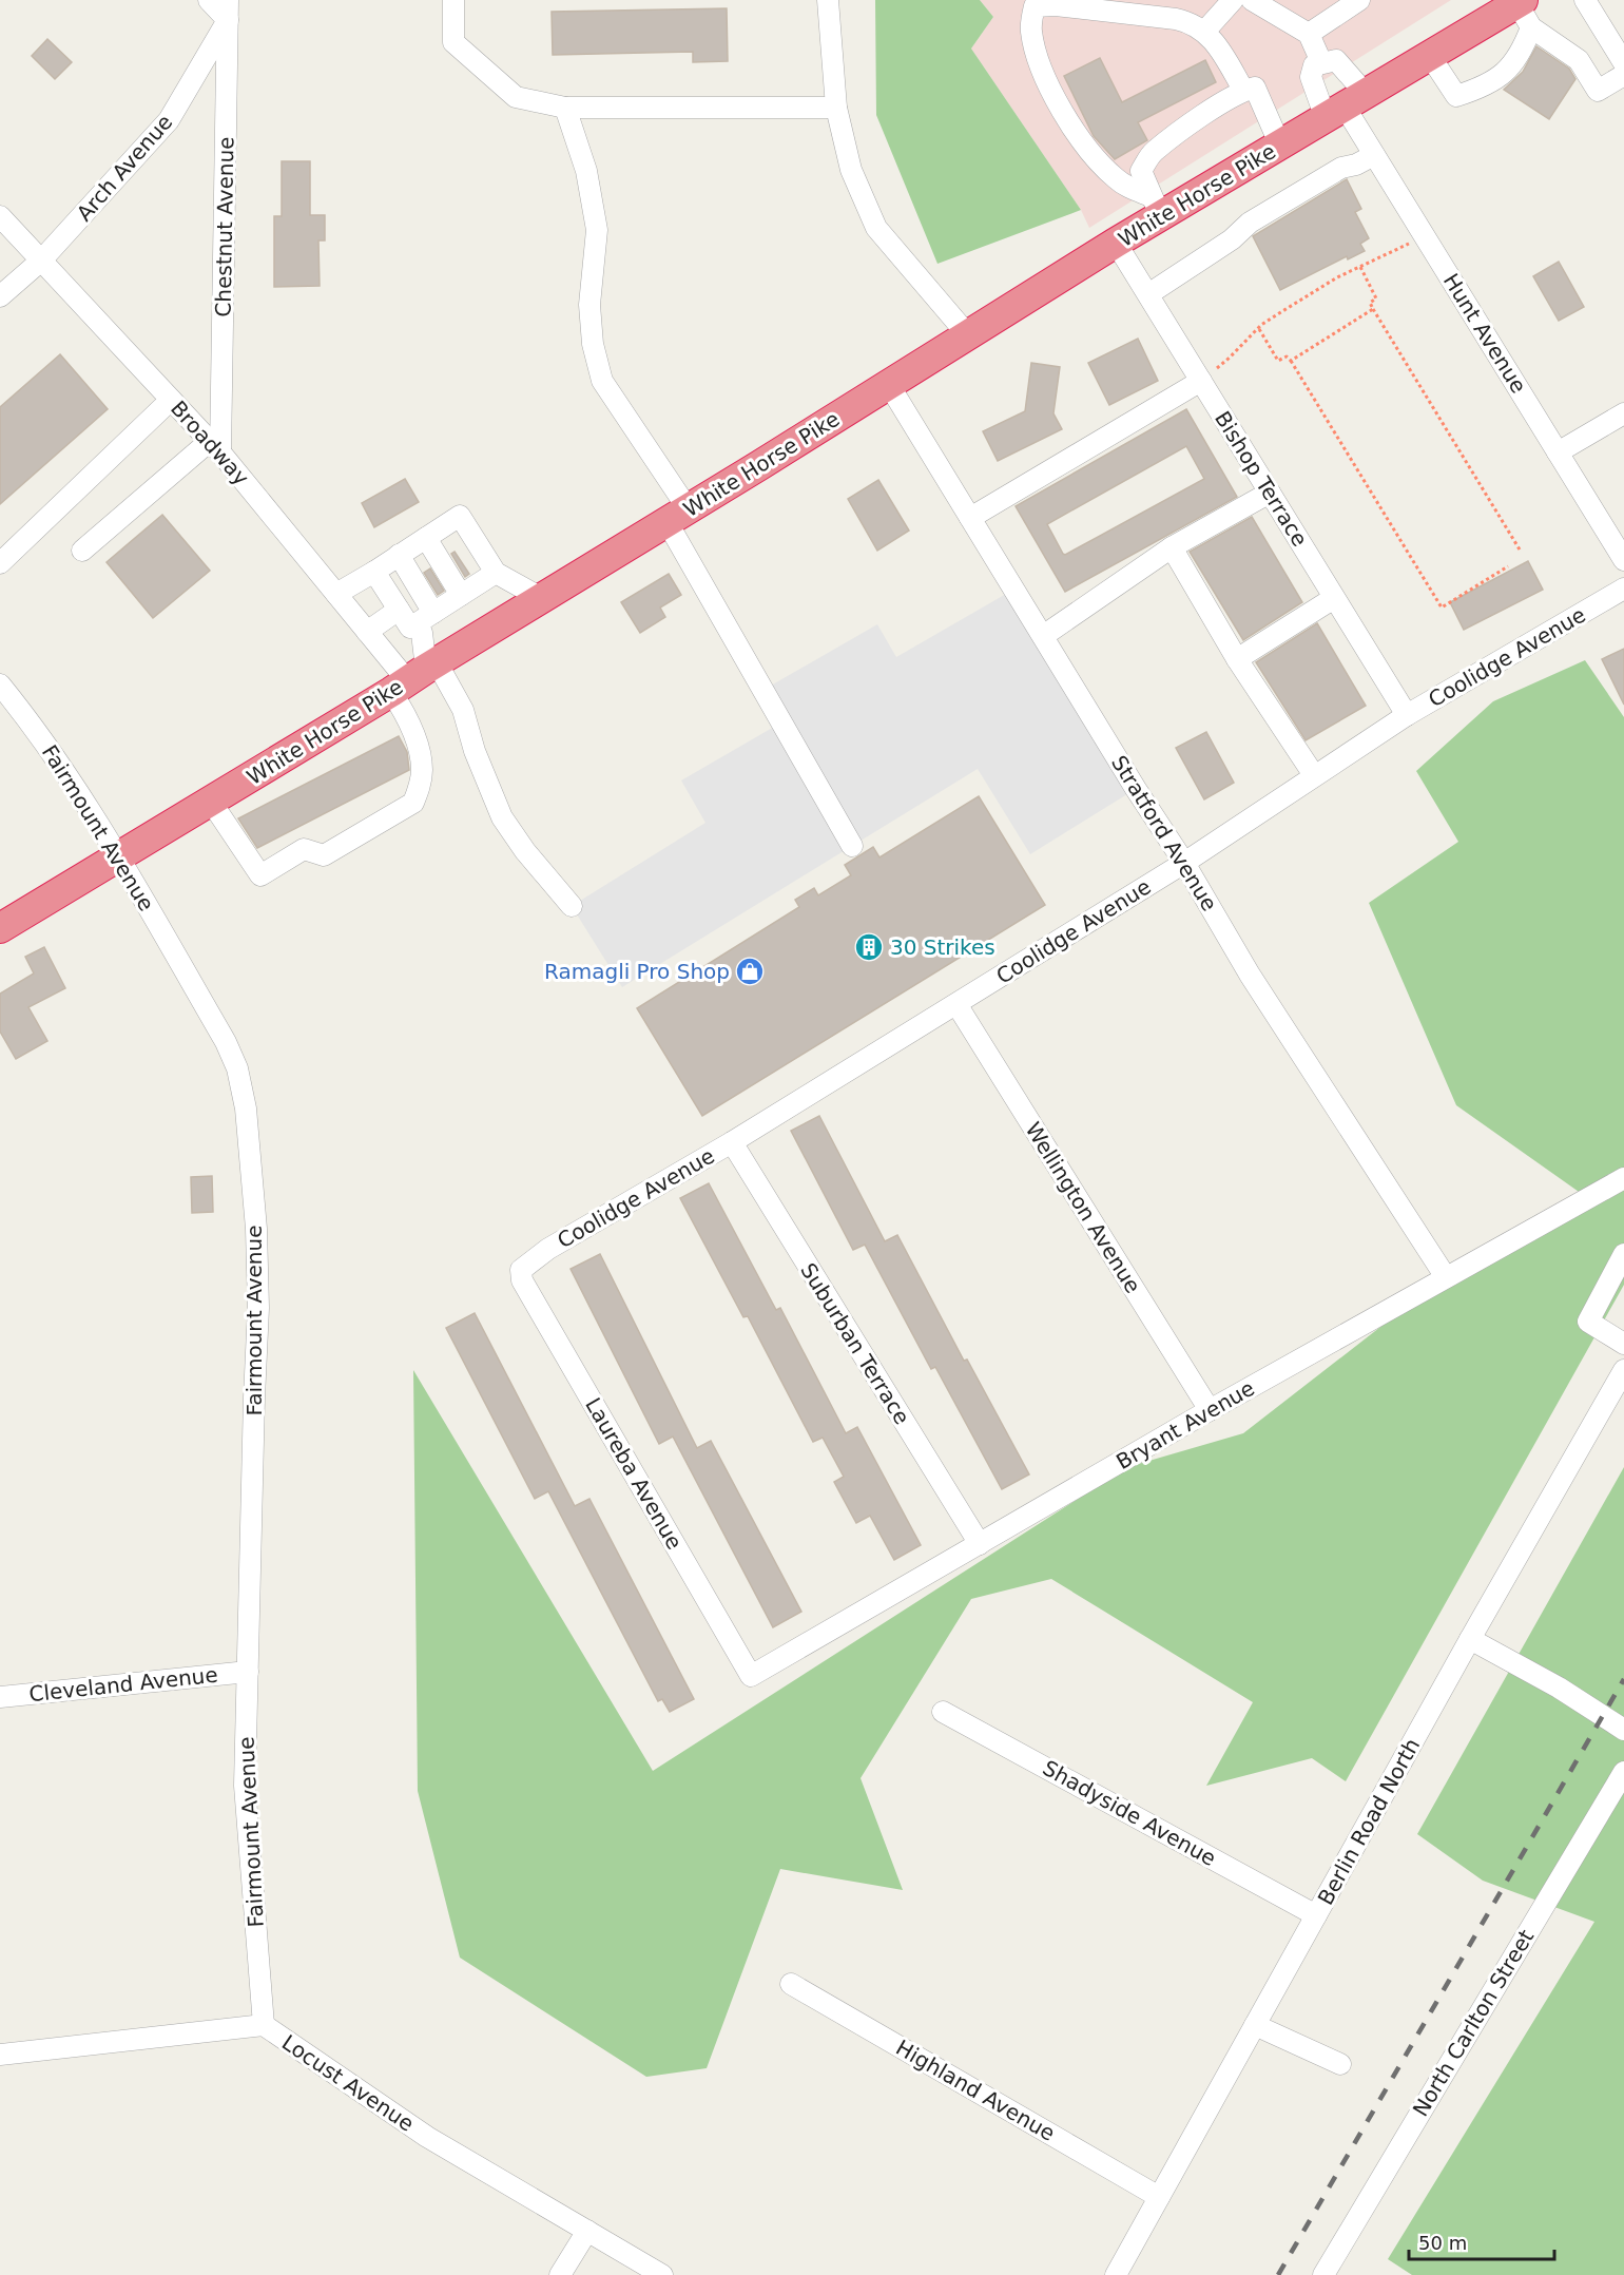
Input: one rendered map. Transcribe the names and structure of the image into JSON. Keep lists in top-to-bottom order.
{
  "streets": {
    "highway": ["White Horse Pike"],
    "street": [
      "Arch Avenue",
      "Chestnut Avenue",
      "Hunt Avenue",
      "Broadway",
      "Bishop Terrace",
      "Coolidge Avenue",
      "Fairmount Avenue",
      "Stratford Avenue",
      "Wellington Avenue",
      "Suburban Terrace",
      "Bryant Avenue",
      "Laureba Avenue",
      "Cleveland Avenue",
      "Shadyside Avenue",
      "Berlin Road North",
      "North Carlton Street",
      "Locust Avenue",
      "Highland Avenue"
    ]
  },
  "crossings": [
    ["Arch Avenue", "Chestnut Avenue"],
    ["Arch Avenue", "Broadway"],
    ["White Horse Pike", "Hunt Avenue"],
    ["White Horse Pike", "Broadway"],
    ["White Horse Pike", "Bishop Terrace"],
    ["White Horse Pike", "Fairmount Avenue"],
    ["White Horse Pike", "Stratford Avenue"],
    ["Chestnut Avenue", "Broadway"],
    ["Bishop Terrace", "Coolidge Avenue"],
    ["Coolidge Avenue", "Stratford Avenue"],
    ["Coolidge Avenue", "Wellington Avenue"],
    ["Coolidge Avenue", "Suburban Terrace"],
    ["Coolidge Avenue", "Laureba Avenue"],
    ["Fairmount Avenue", "Cleveland Avenue"],
    ["Fairmount Avenue", "Locust Avenue"],
    ["Stratford Avenue", "Bryant Avenue"],
    ["Wellington Avenue", "Bryant Avenue"],
    ["Suburban Terrace", "Bryant Avenue"],
    ["Bryant Avenue", "Laureba Avenue"],
    ["Shadyside Avenue", "Berlin Road North"],
    ["Berlin Road North", "Highland Avenue"]
  ],
  "places": {
    "building": ["30 Strikes"],
    "shop": ["Ramagli Pro Shop"]
  },
  "scale_bar": "50 m"
}
